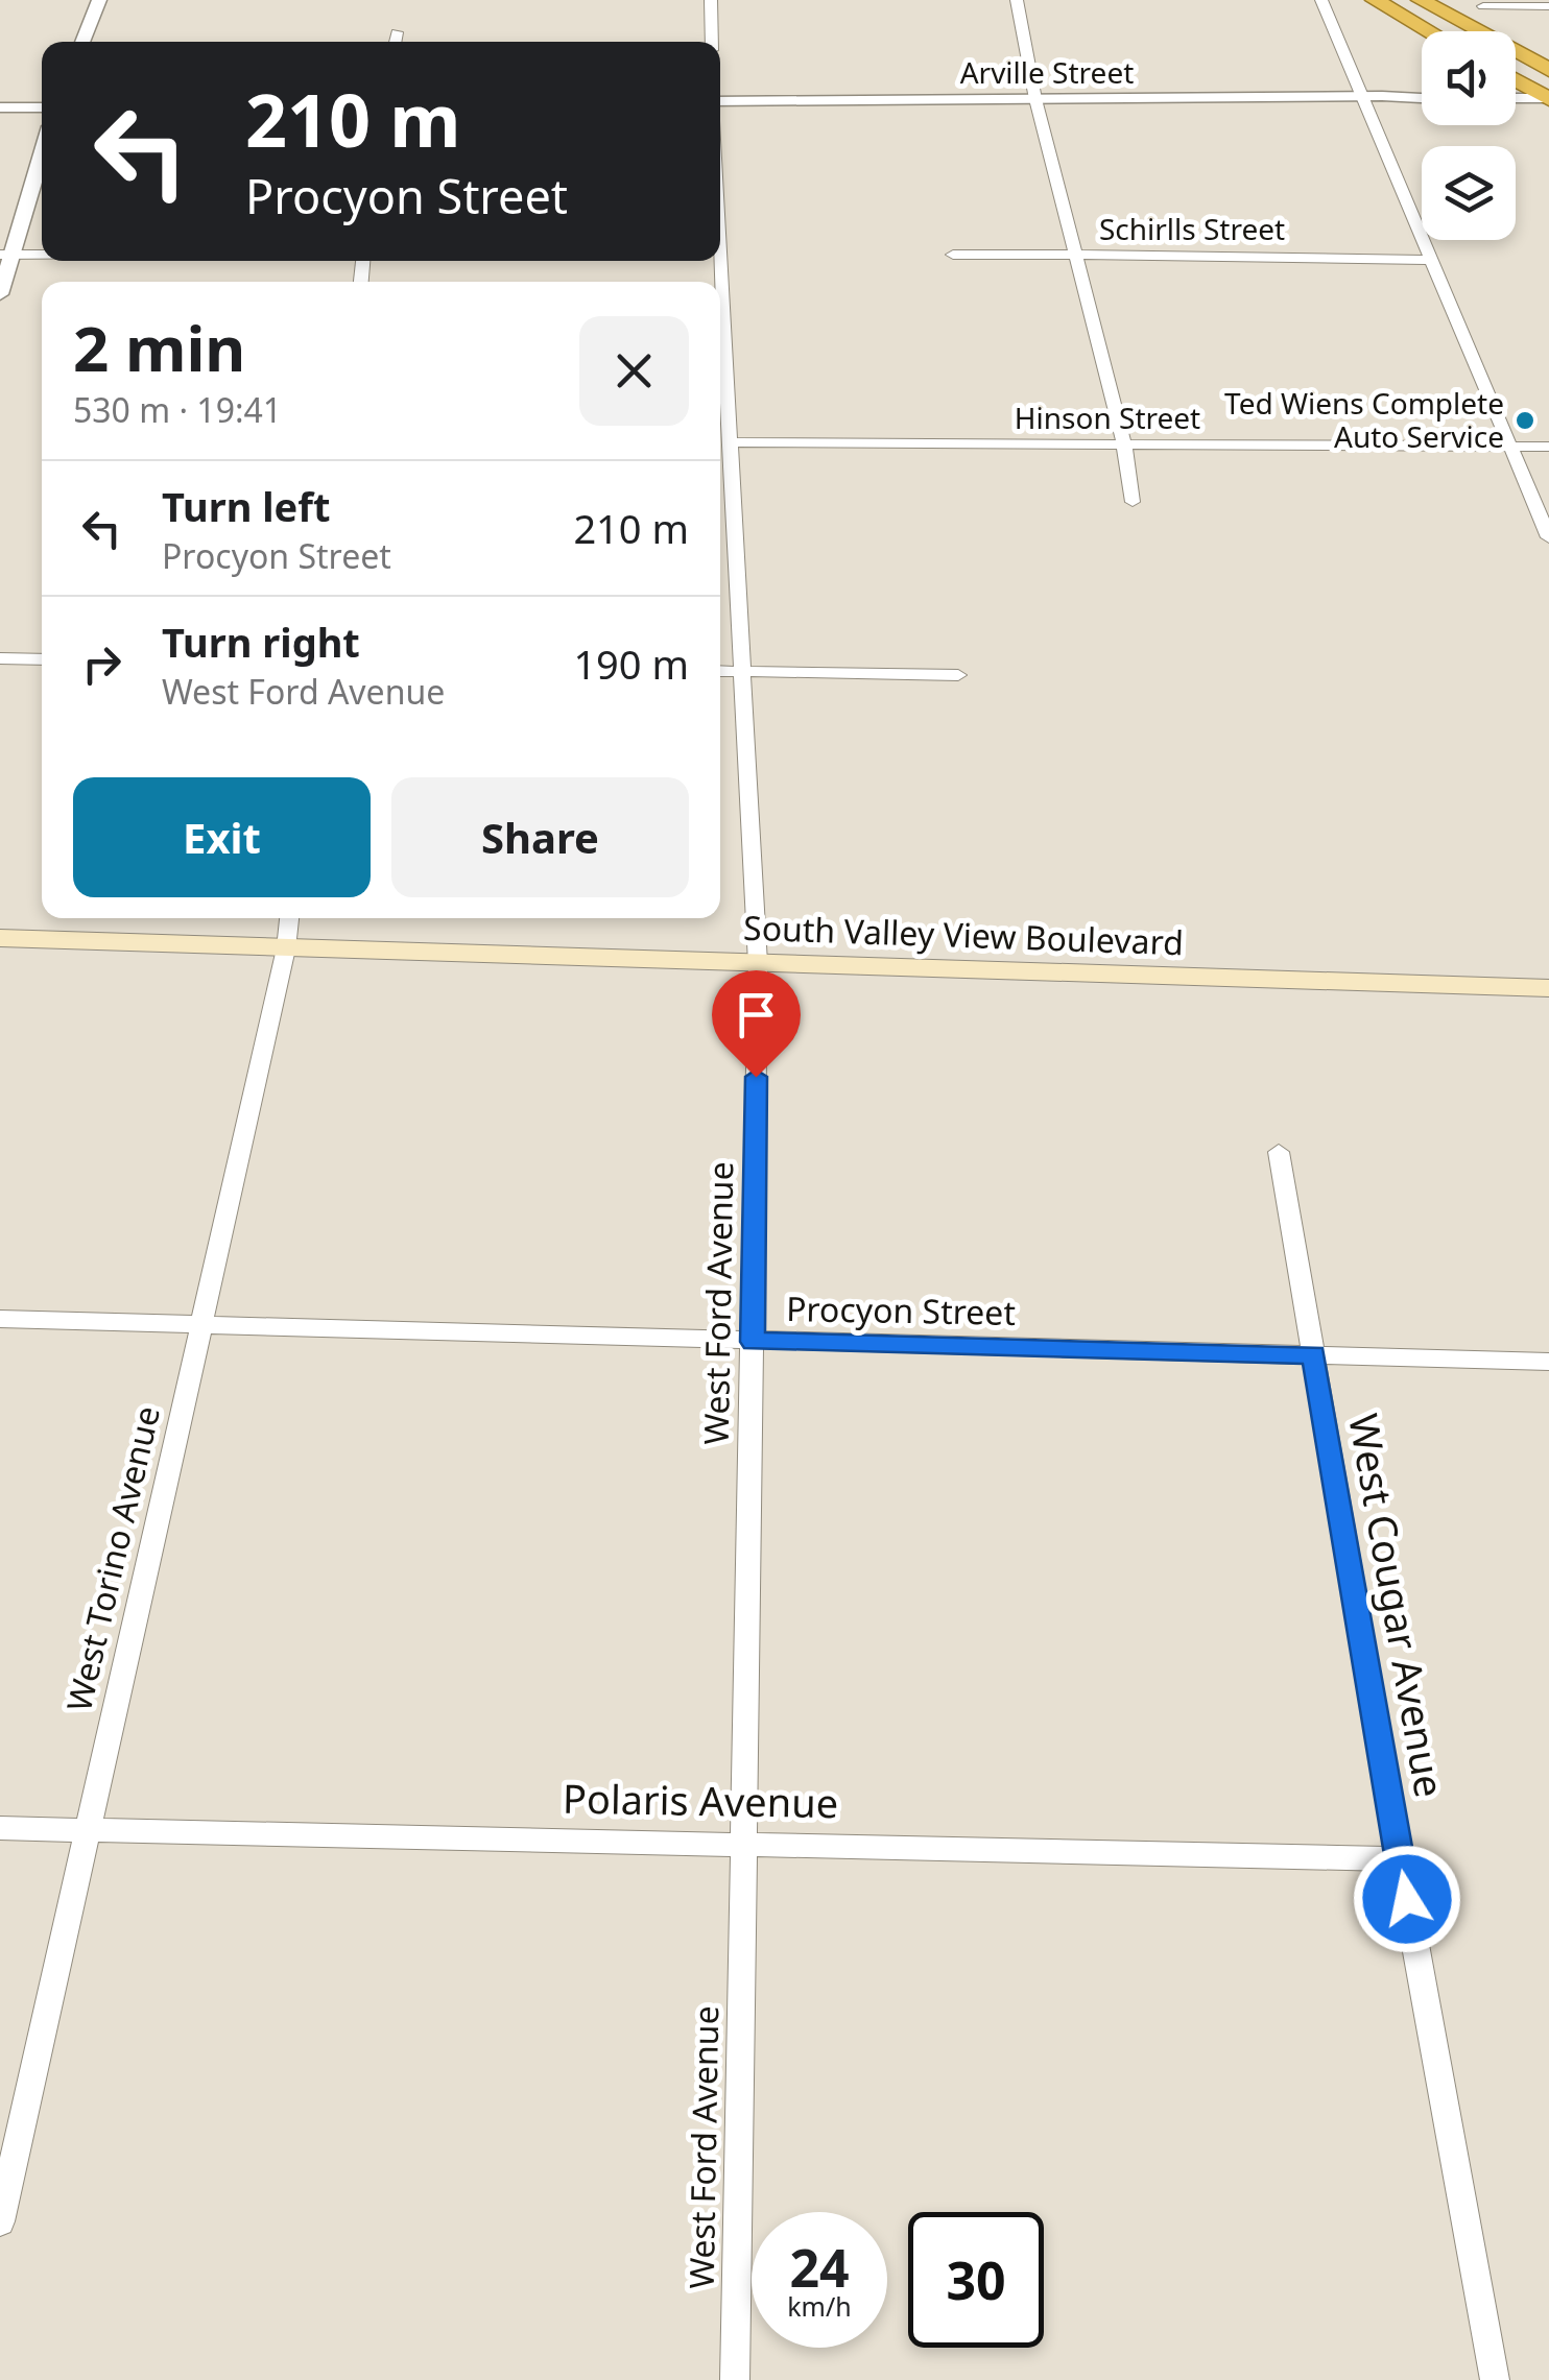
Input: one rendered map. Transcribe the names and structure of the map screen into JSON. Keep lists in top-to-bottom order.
{
  "streets": {
    "main road": ["South Valley View Boulevard"],
    "street": [
      "Arville Street",
      "Schirlls Street",
      "Hinson Street",
      "West Ford Avenue",
      "Procyon Street",
      "West Torino Avenue",
      "West Cougar Avenue",
      "Polaris Avenue"
    ]
  },
  "crossings": [
    ["Hinson Street", "West Ford Avenue"],
    ["South Valley View Boulevard", "West Ford Avenue"],
    ["South Valley View Boulevard", "West Torino Avenue"],
    ["West Ford Avenue", "Procyon Street"],
    ["West Ford Avenue", "Polaris Avenue"],
    ["Procyon Street", "West Torino Avenue"],
    ["Procyon Street", "West Cougar Avenue"],
    ["West Torino Avenue", "Polaris Avenue"],
    ["West Cougar Avenue", "Polaris Avenue"]
  ],
  "places": ["Ted Wiens Complete Auto Service"],
  "page": {
    "turn": ["210 m", "Procyon Street"],
    "heading": ["2 min", "530 m · 19:41"],
    "list": [
      {
        "name": "Turn left",
        "note": "Procyon Street",
        "value": "210 m"
      },
      {
        "name": "Turn right",
        "note": "West Ford Avenue",
        "value": "190 m"
      }
    ],
    "buttons": ["Exit", "Share"],
    "speed": "24 km/h",
    "limit": "30"
  }
}
